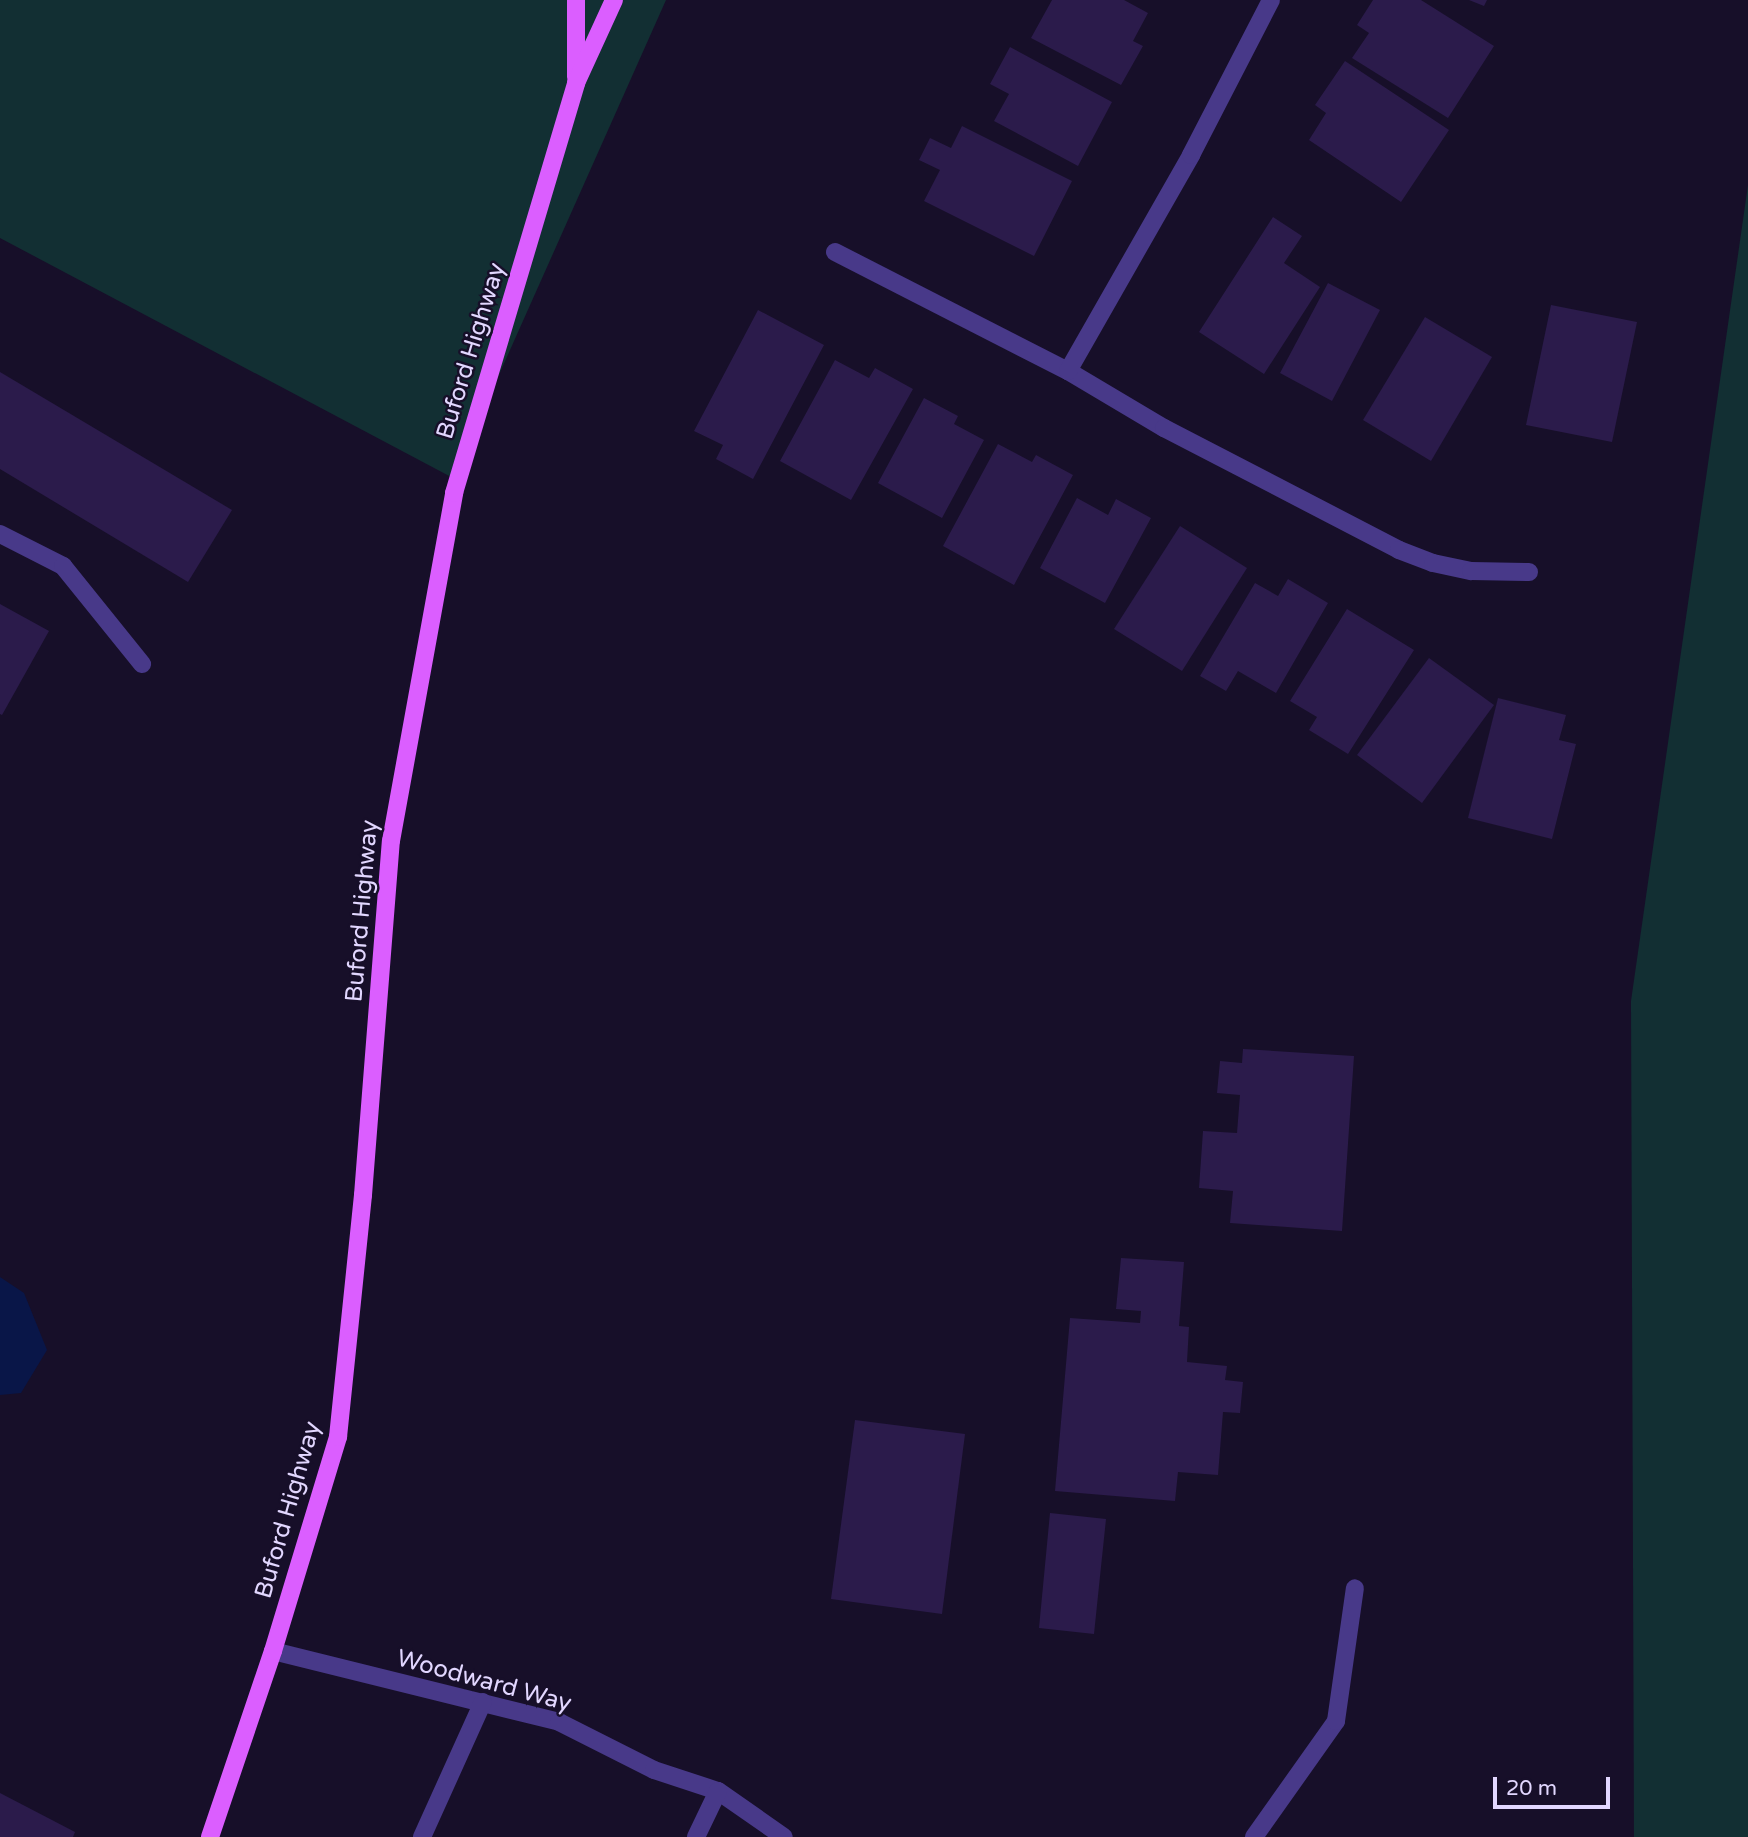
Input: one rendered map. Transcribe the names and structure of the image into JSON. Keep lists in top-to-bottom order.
{
  "streets": {
    "main road": ["Buford Highway"],
    "street": ["Woodward Way"]
  },
  "crossings": [
    ["Buford Highway", "Woodward Way"]
  ],
  "scale_bar": "20 m"
}
